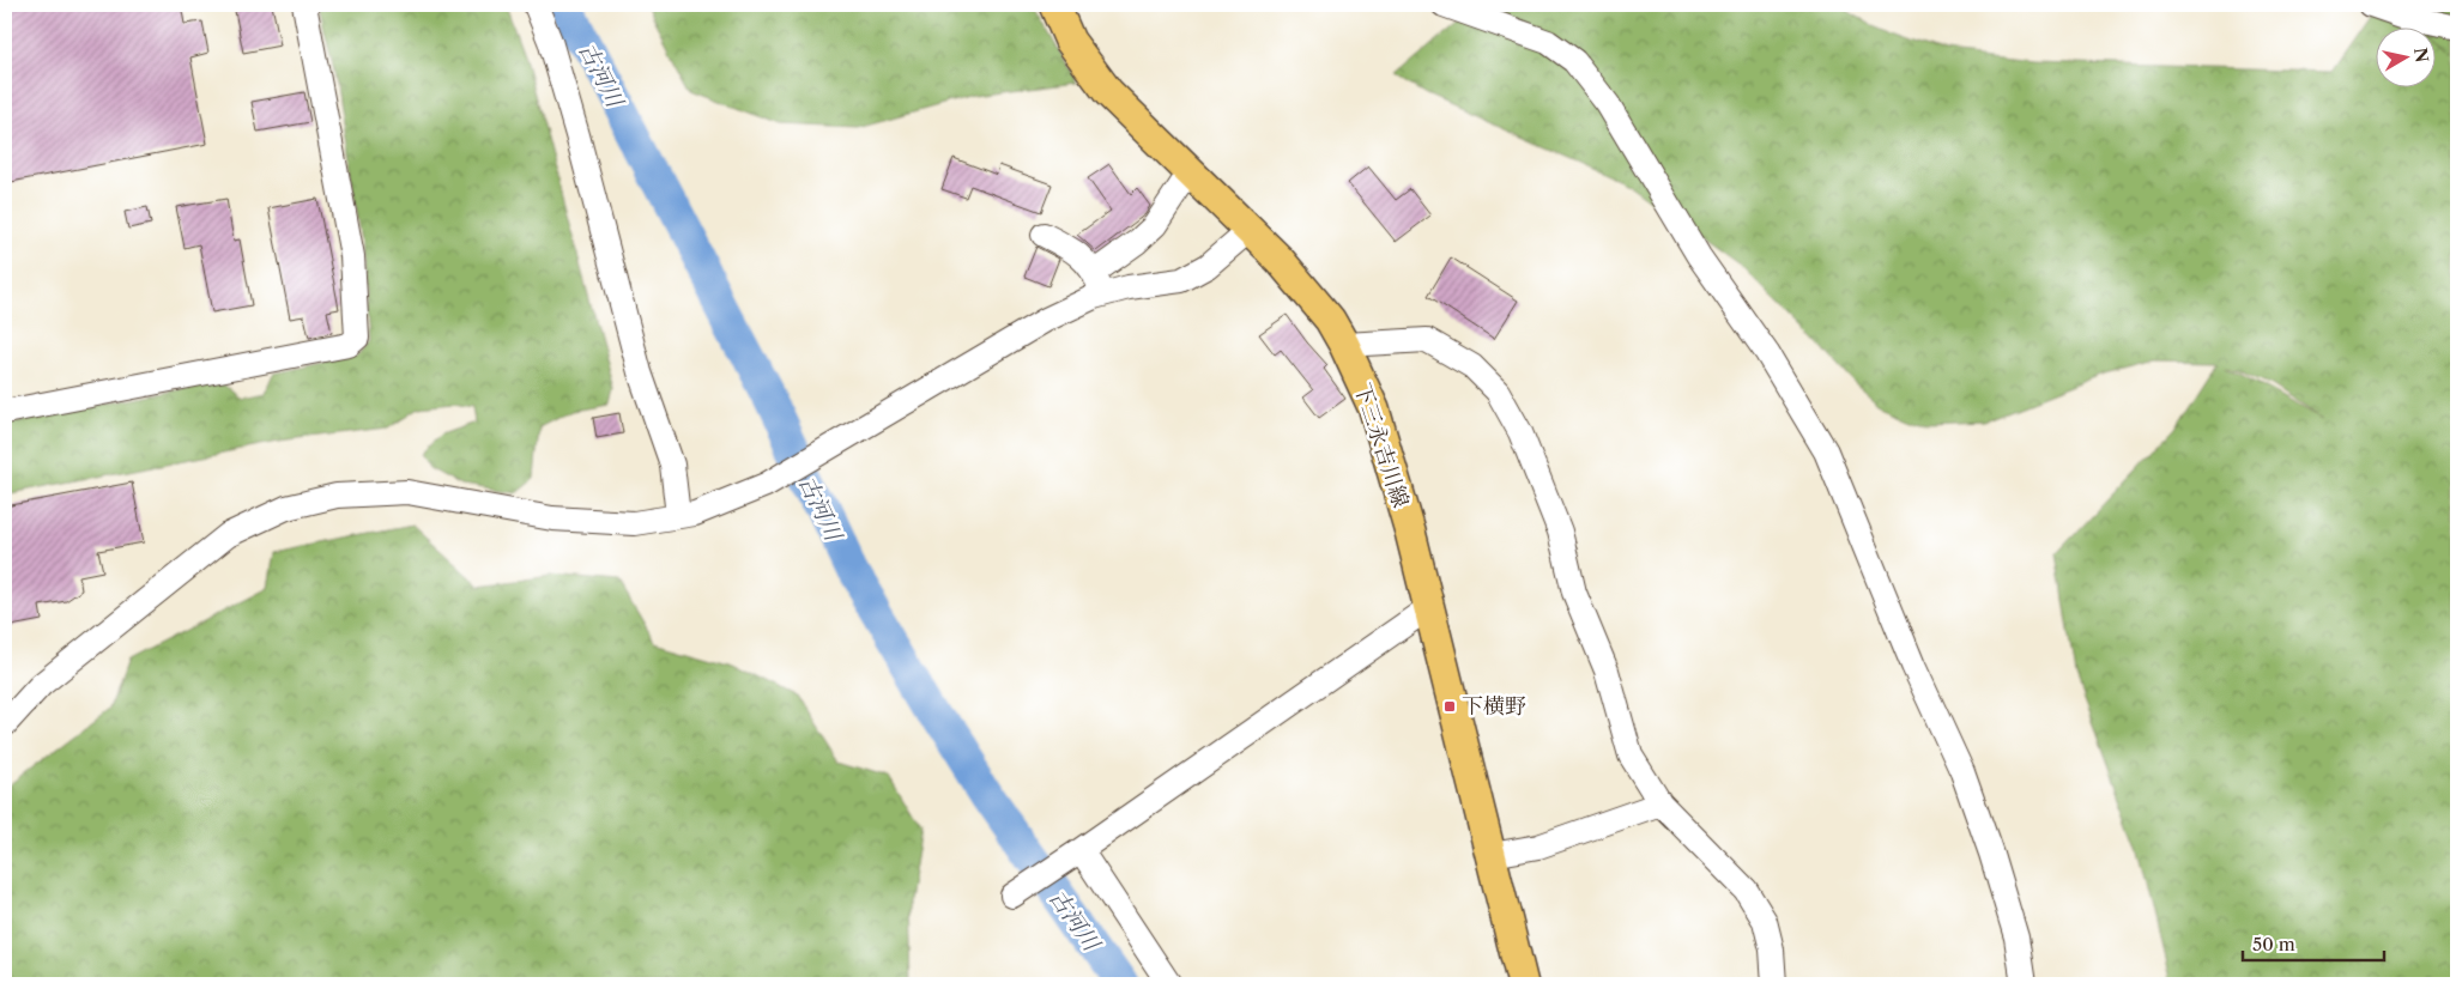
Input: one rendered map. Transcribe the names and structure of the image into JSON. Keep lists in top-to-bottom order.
{
  "streets": {
    "main road": ["下三永吉川線"]
  },
  "water": ["古河川"],
  "places": {
    "transit": ["下横野"]
  },
  "scale_bar": "50 m",
  "north": "right"
}
